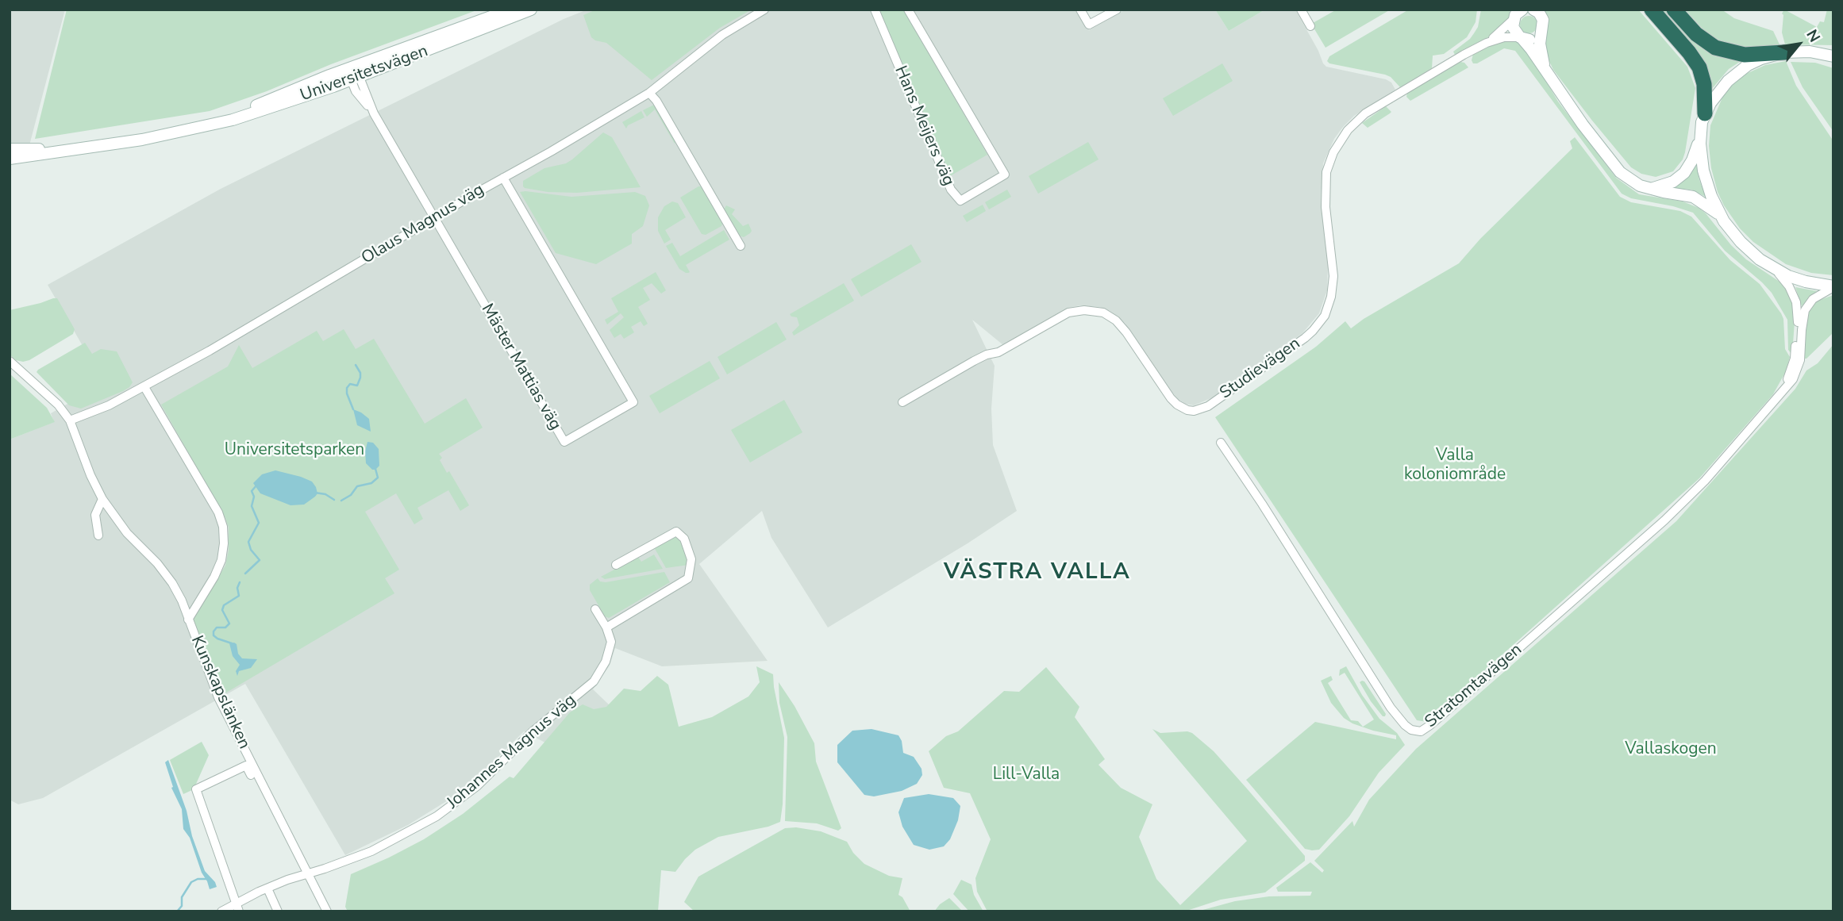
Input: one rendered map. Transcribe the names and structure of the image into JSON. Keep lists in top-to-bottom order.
{
  "streets": {
    "main road": ["Universitetsvägen"],
    "street": [
      "Hans Meijers väg",
      "Olaus Magnus väg",
      "Mäster Mattias väg",
      "Studievägen",
      "Stratomtavägen",
      "Kunskapslänken",
      "Johannes Magnus väg"
    ]
  },
  "crossings": [
    ["Universitetsvägen", "Mäster Mattias väg"],
    ["Olaus Magnus väg", "Mäster Mattias väg"],
    ["Olaus Magnus väg", "Kunskapslänken"],
    ["Kunskapslänken", "Johannes Magnus väg"]
  ],
  "districts": ["VÄSTRA VALLA"],
  "parks": [
    "Universitetsparken",
    "Valla koloniområde",
    "Vallaskogen",
    "Lill-Valla"
  ],
  "north": "top right"
}
